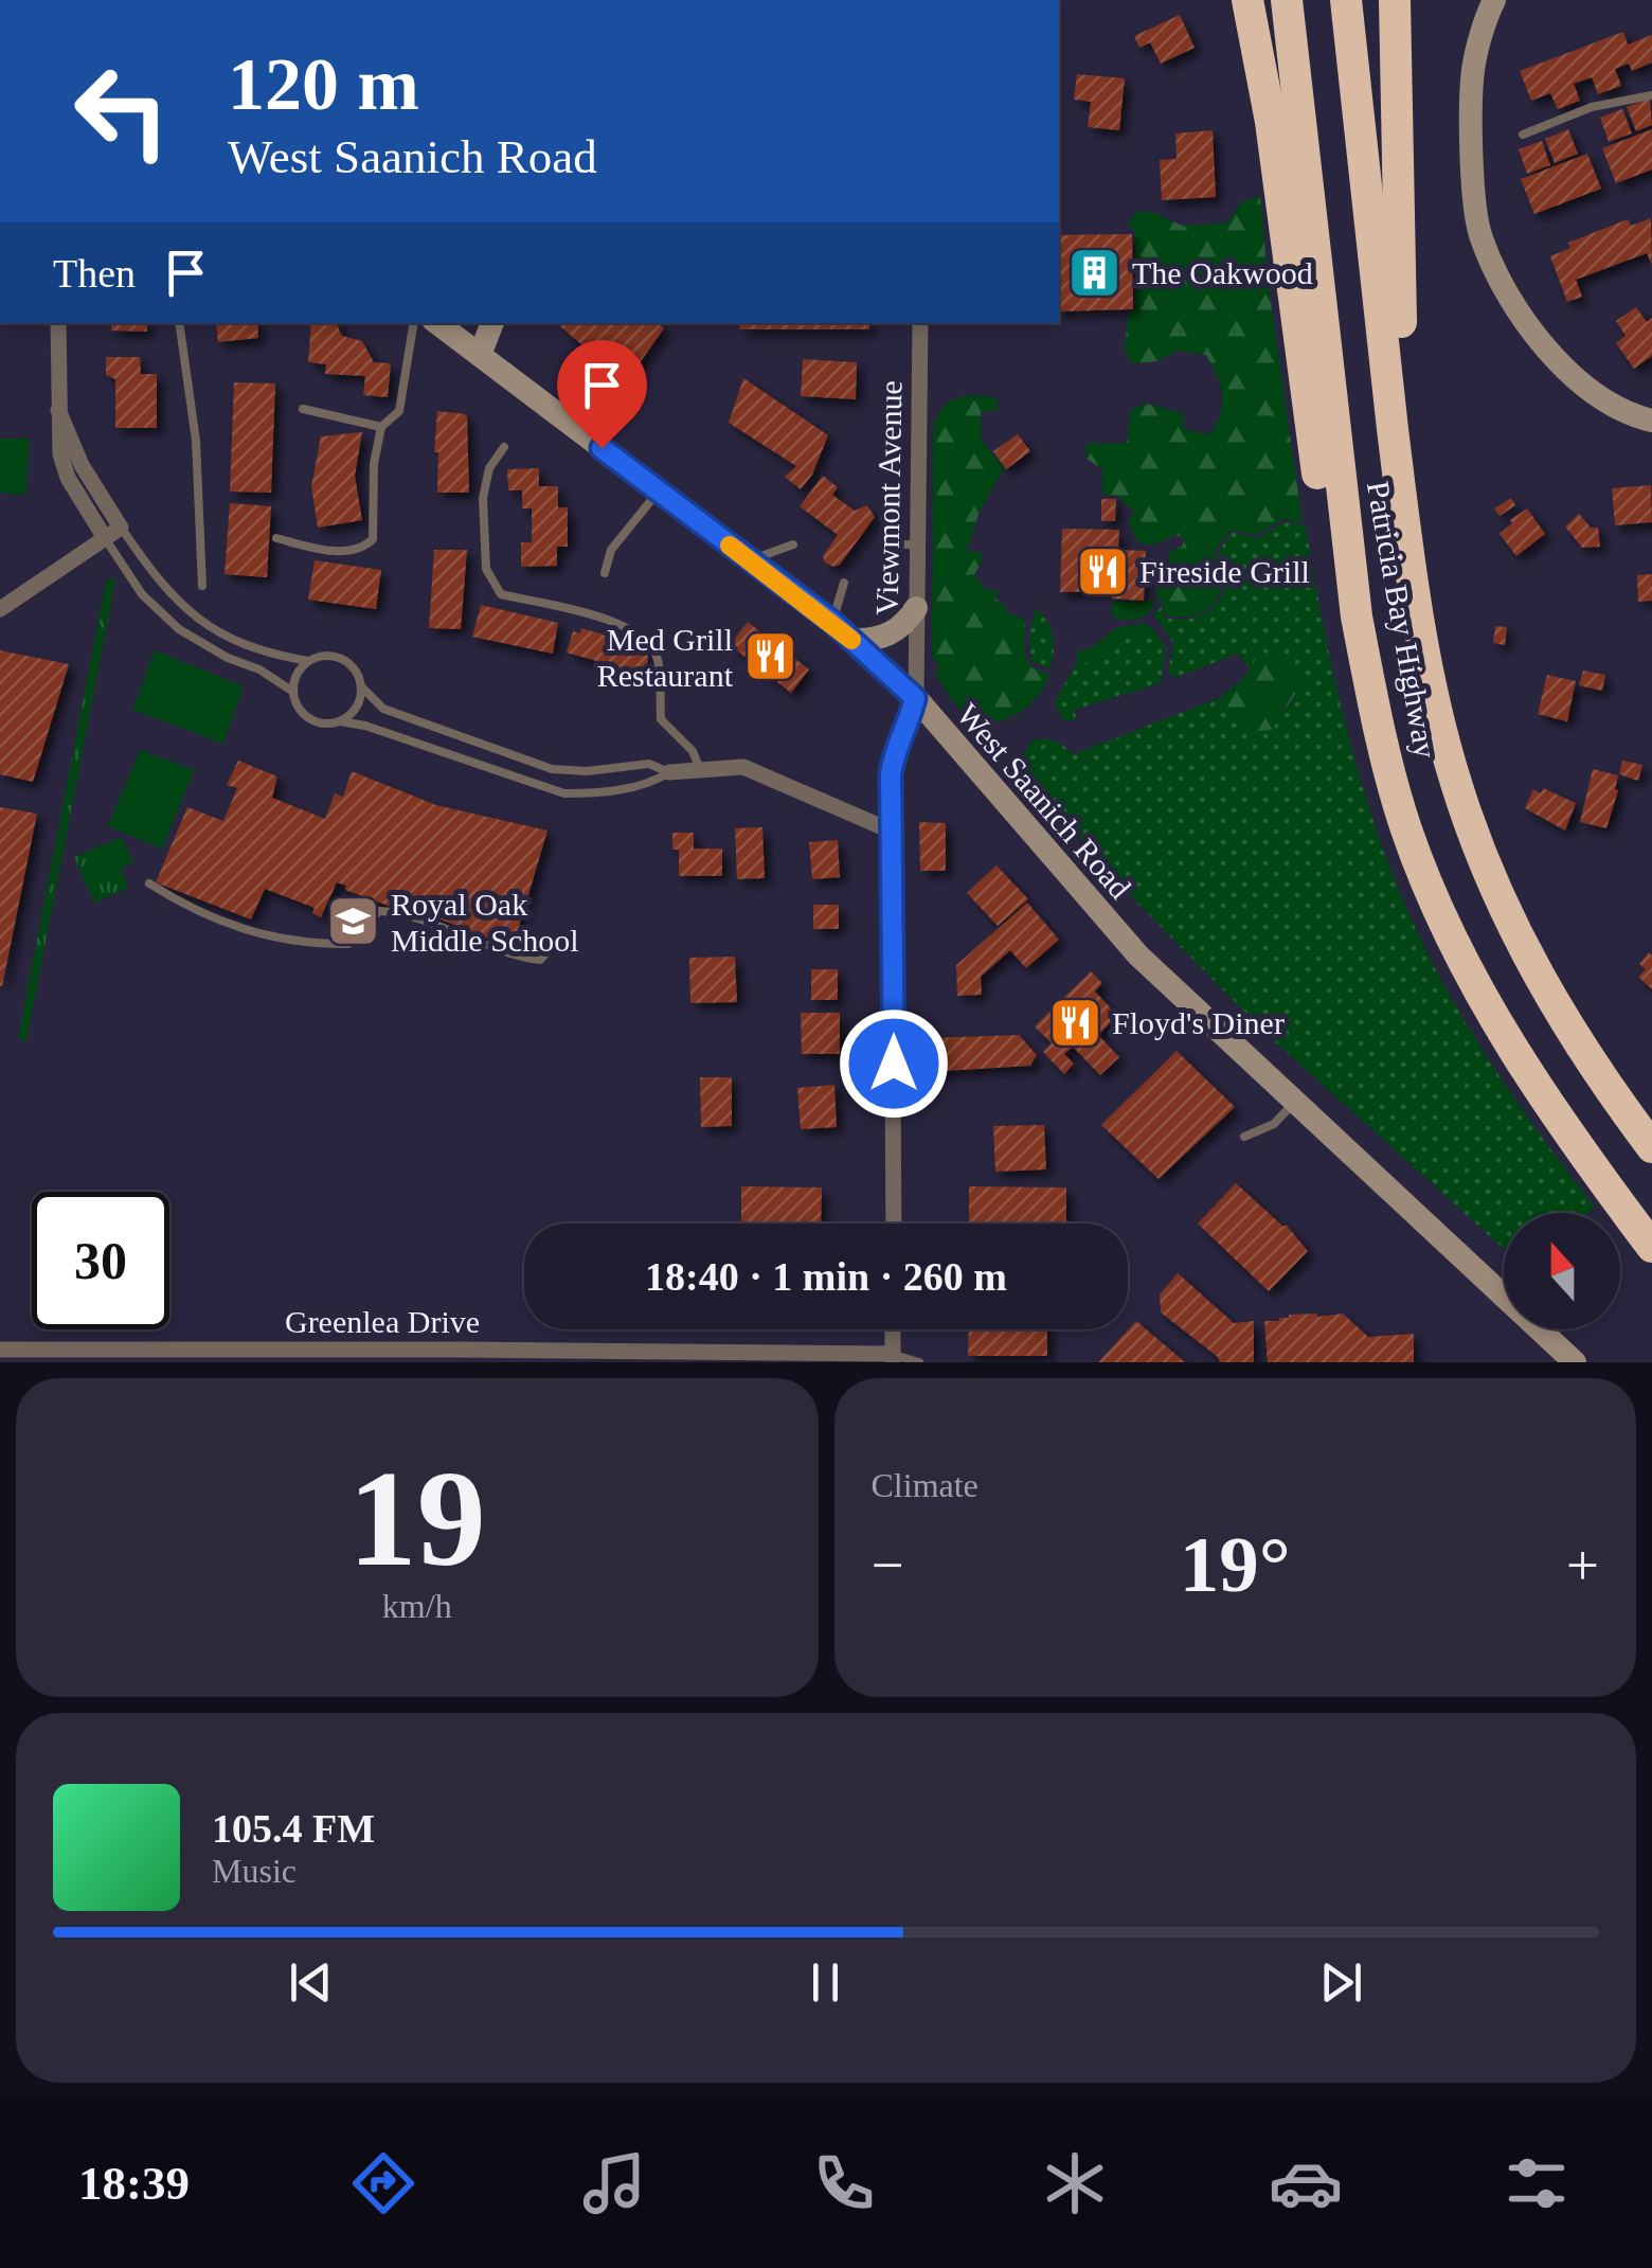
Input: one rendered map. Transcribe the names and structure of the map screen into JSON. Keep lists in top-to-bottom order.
{
  "streets": {
    "highway": ["Patricia Bay Highway"],
    "main road": ["West Saanich Road"],
    "street": ["Viewmont Avenue", "Greenlea Drive"]
  },
  "crossings": [
    ["Viewmont Avenue", "West Saanich Road"]
  ],
  "places": {
    "building": ["The Oakwood"],
    "restaurant": ["Fireside Grill", "Med Grill Restaurant", "Floyd's Diner"],
    "school or university": ["Royal Oak Middle School"]
  },
  "north": "top",
  "page": {
    "turn": ["120 m", "West Saanich Road"],
    "then": "Then",
    "limit": "30",
    "trip": "18:40 · 1 min · 260 m",
    "tile": [
      ["19", "km/h"],
      "Climate"
    ],
    "heat": ["−", "19°", "+"],
    "song": ["105.4 FM", "Music"],
    "tabs": "18:39"
  }
}
